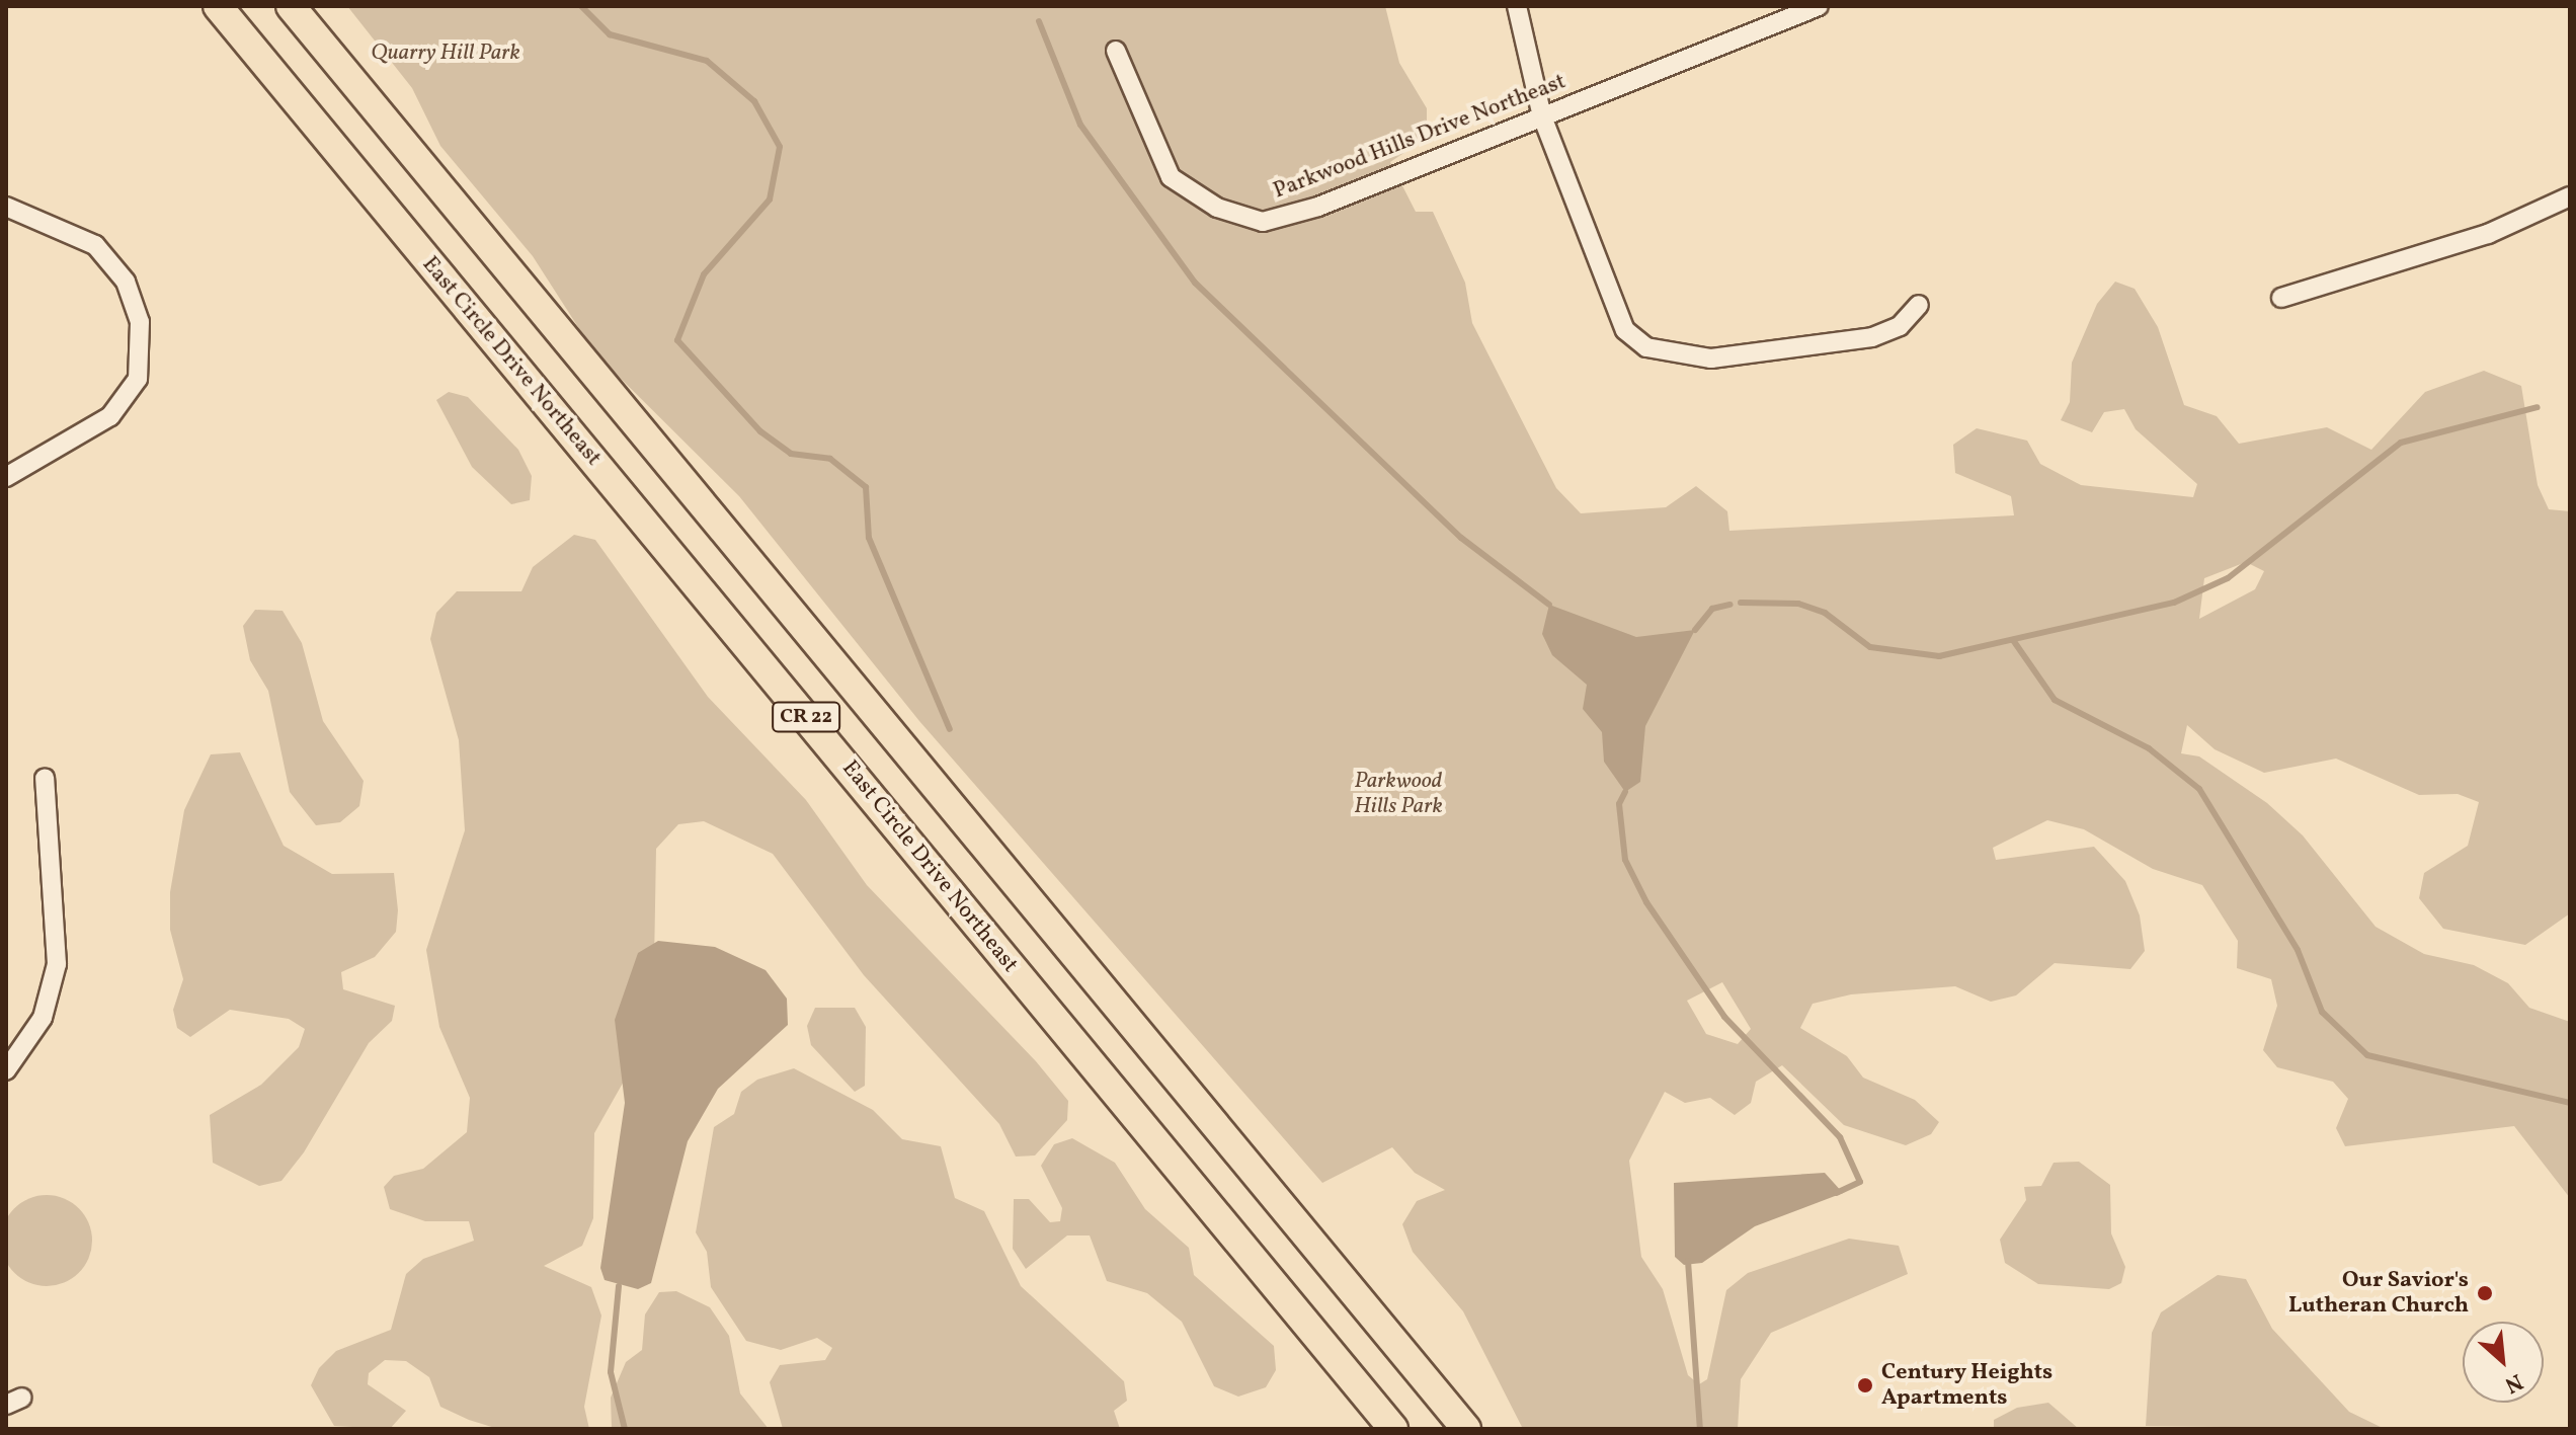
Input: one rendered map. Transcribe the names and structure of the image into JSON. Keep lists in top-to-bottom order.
{
  "streets": {
    "main road": ["East Circle Drive Northeast", "CR 22"],
    "street": ["Parkwood Hills Drive Northeast"]
  },
  "parks": ["Quarry Hill Park", "Parkwood Hills Park"],
  "places": ["Our Savior's Lutheran Church", "Century Heights Apartments"],
  "north": "bottom right"
}
